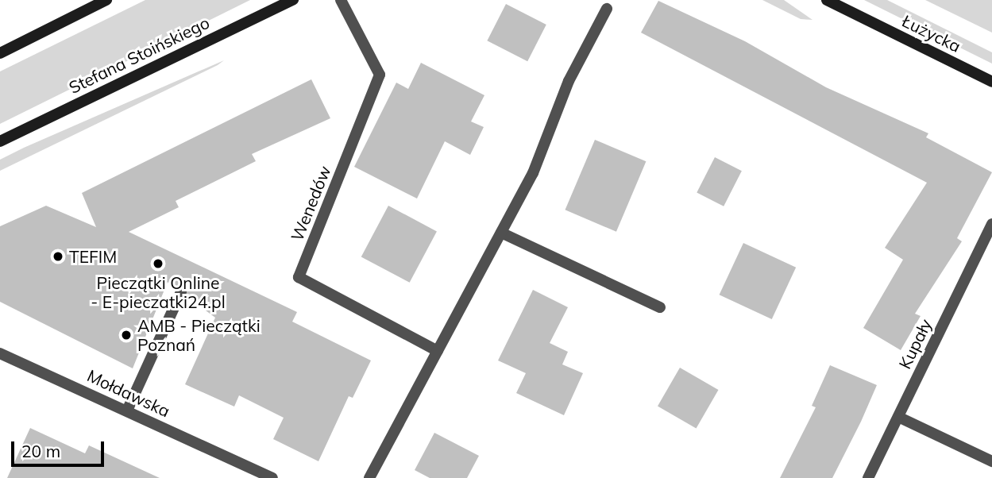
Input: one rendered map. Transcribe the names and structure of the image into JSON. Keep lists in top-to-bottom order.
{
  "streets": {
    "street": [
      "Łużycka",
      "Stefana Stoińskiego",
      "Wenedów",
      "Kupały",
      "Mołdawska"
    ]
  },
  "places": ["TEFIM", "Pieczątki Online - E-pieczatki24.pl", "AMB - Pieczątki Poznań"],
  "scale_bar": "20 m"
}
